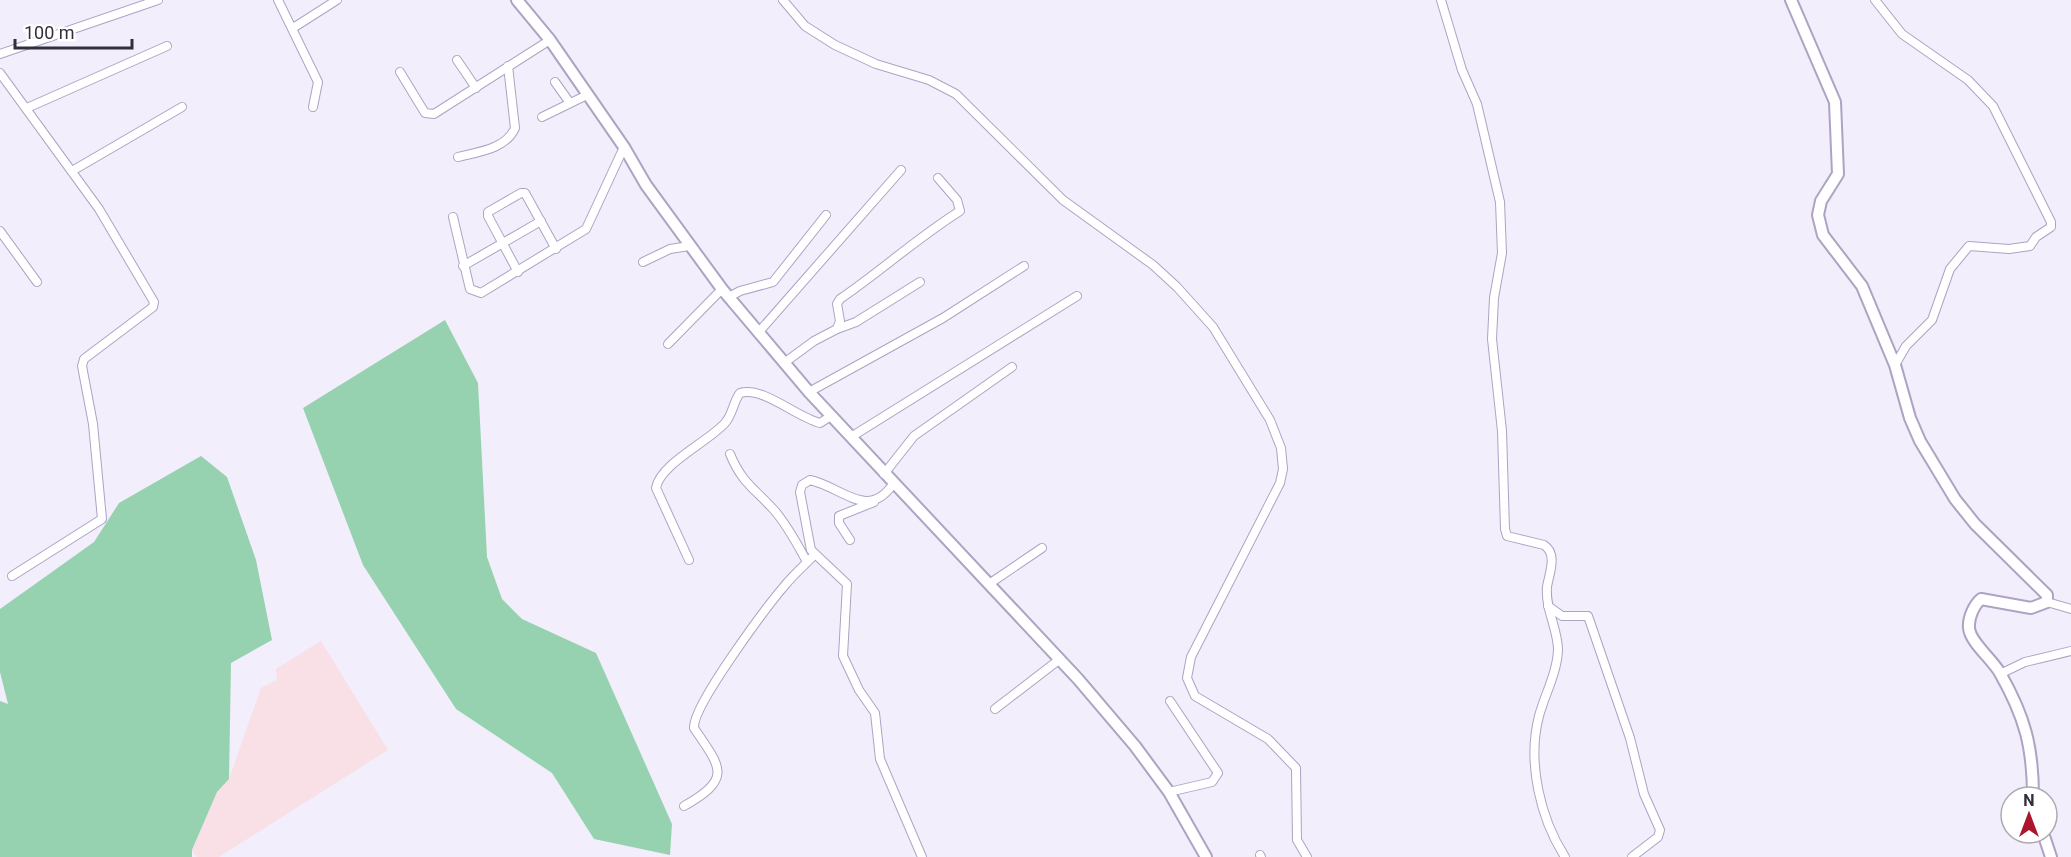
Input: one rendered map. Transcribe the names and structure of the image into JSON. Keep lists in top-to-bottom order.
{
  "scale_bar": "100 m",
  "north": "top"
}
